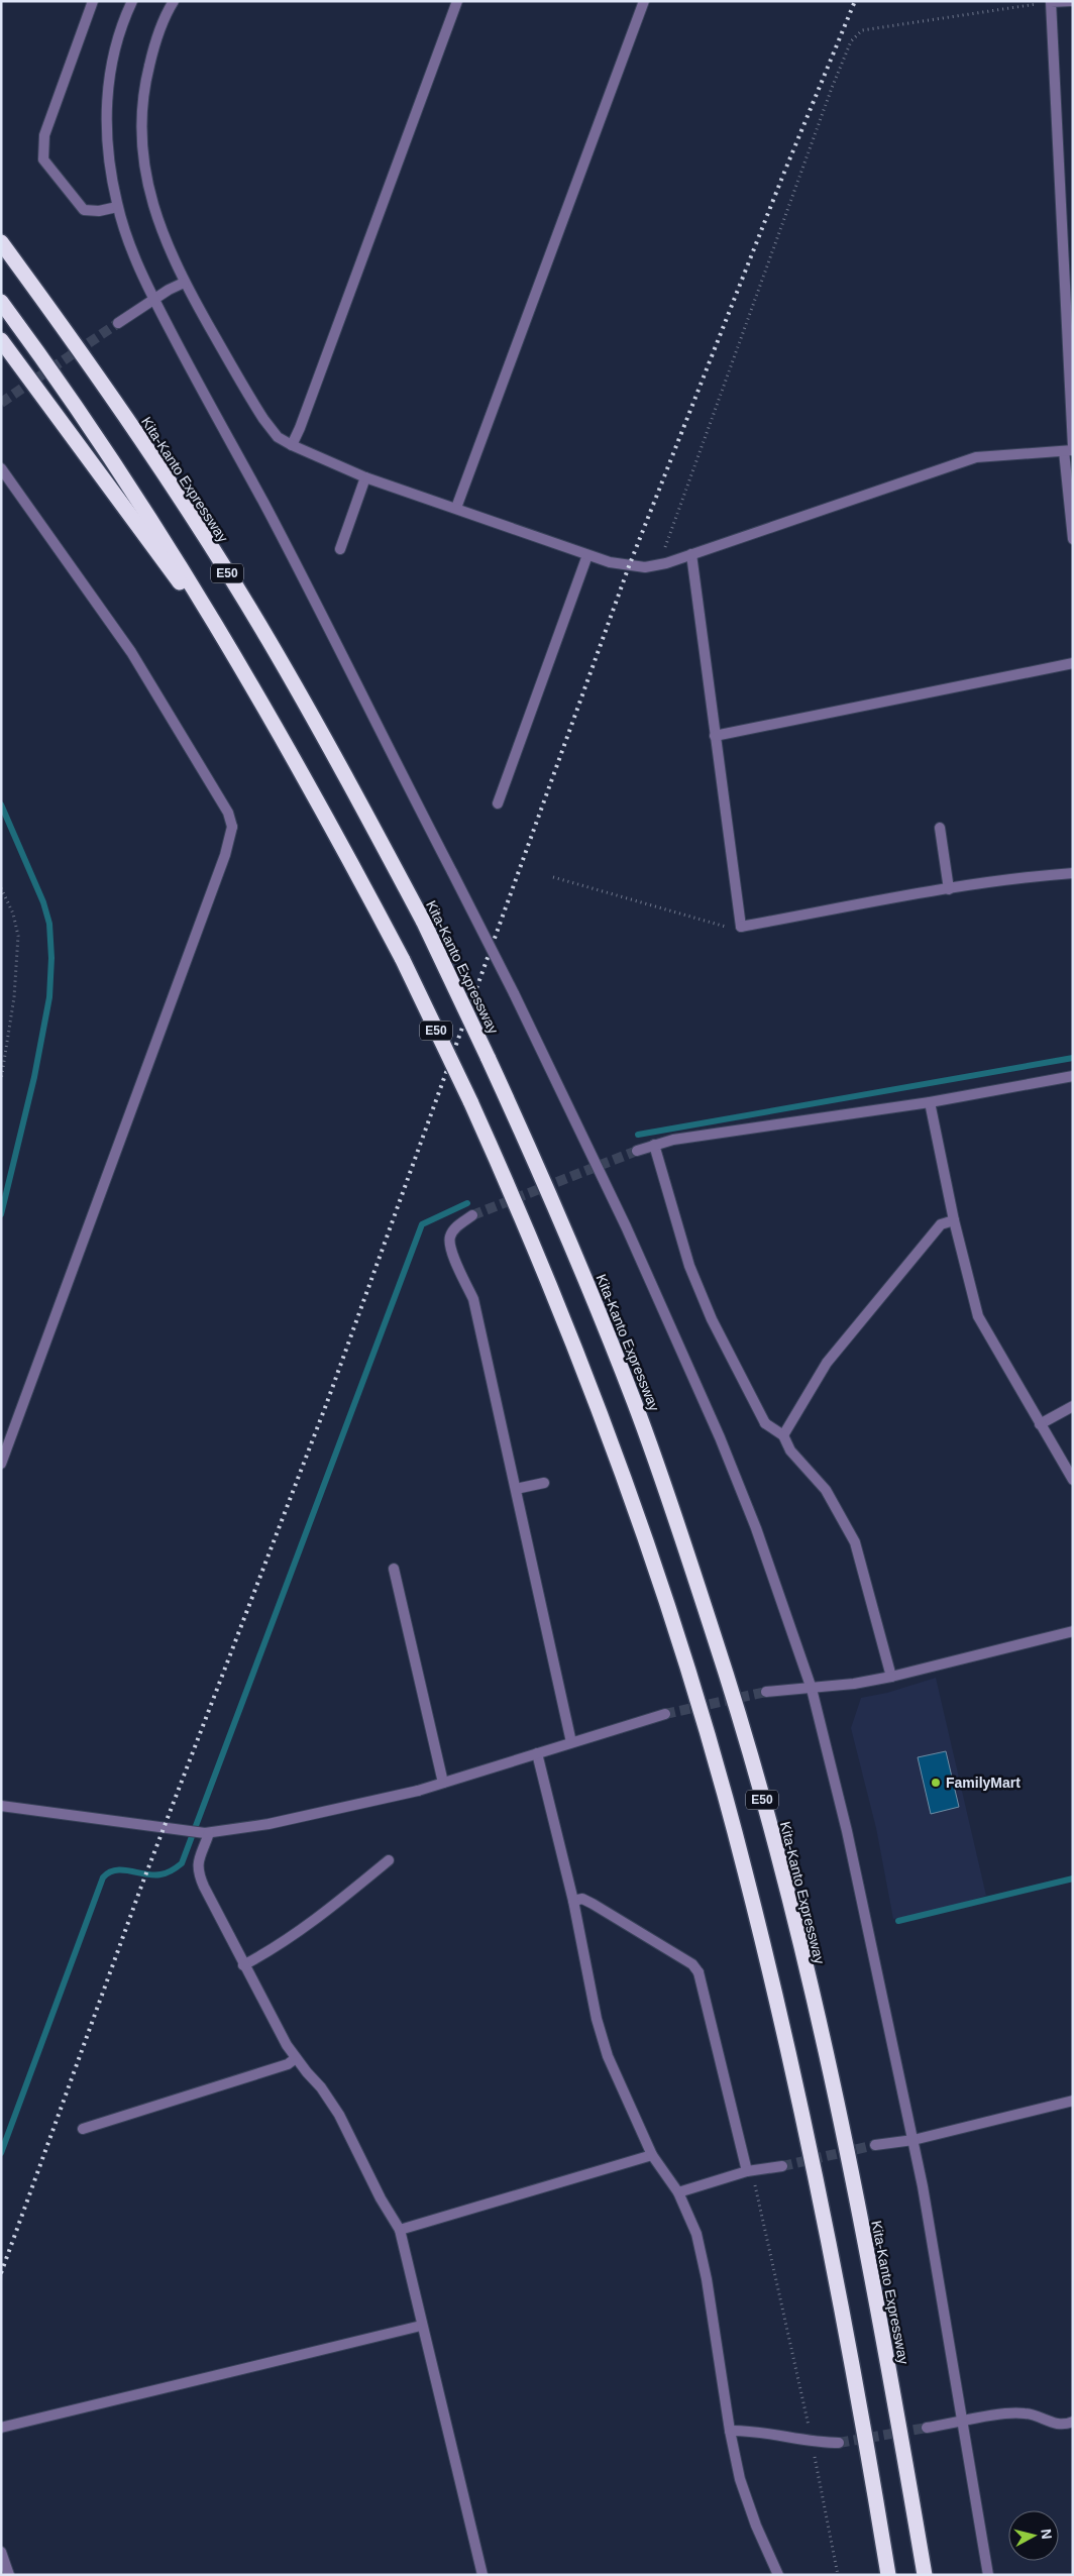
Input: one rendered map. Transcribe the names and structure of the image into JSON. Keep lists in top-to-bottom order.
{
  "streets": {
    "highway": ["Kita-Kanto Expressway", "E50"]
  },
  "places": ["FamilyMart"],
  "north": "right"
}
